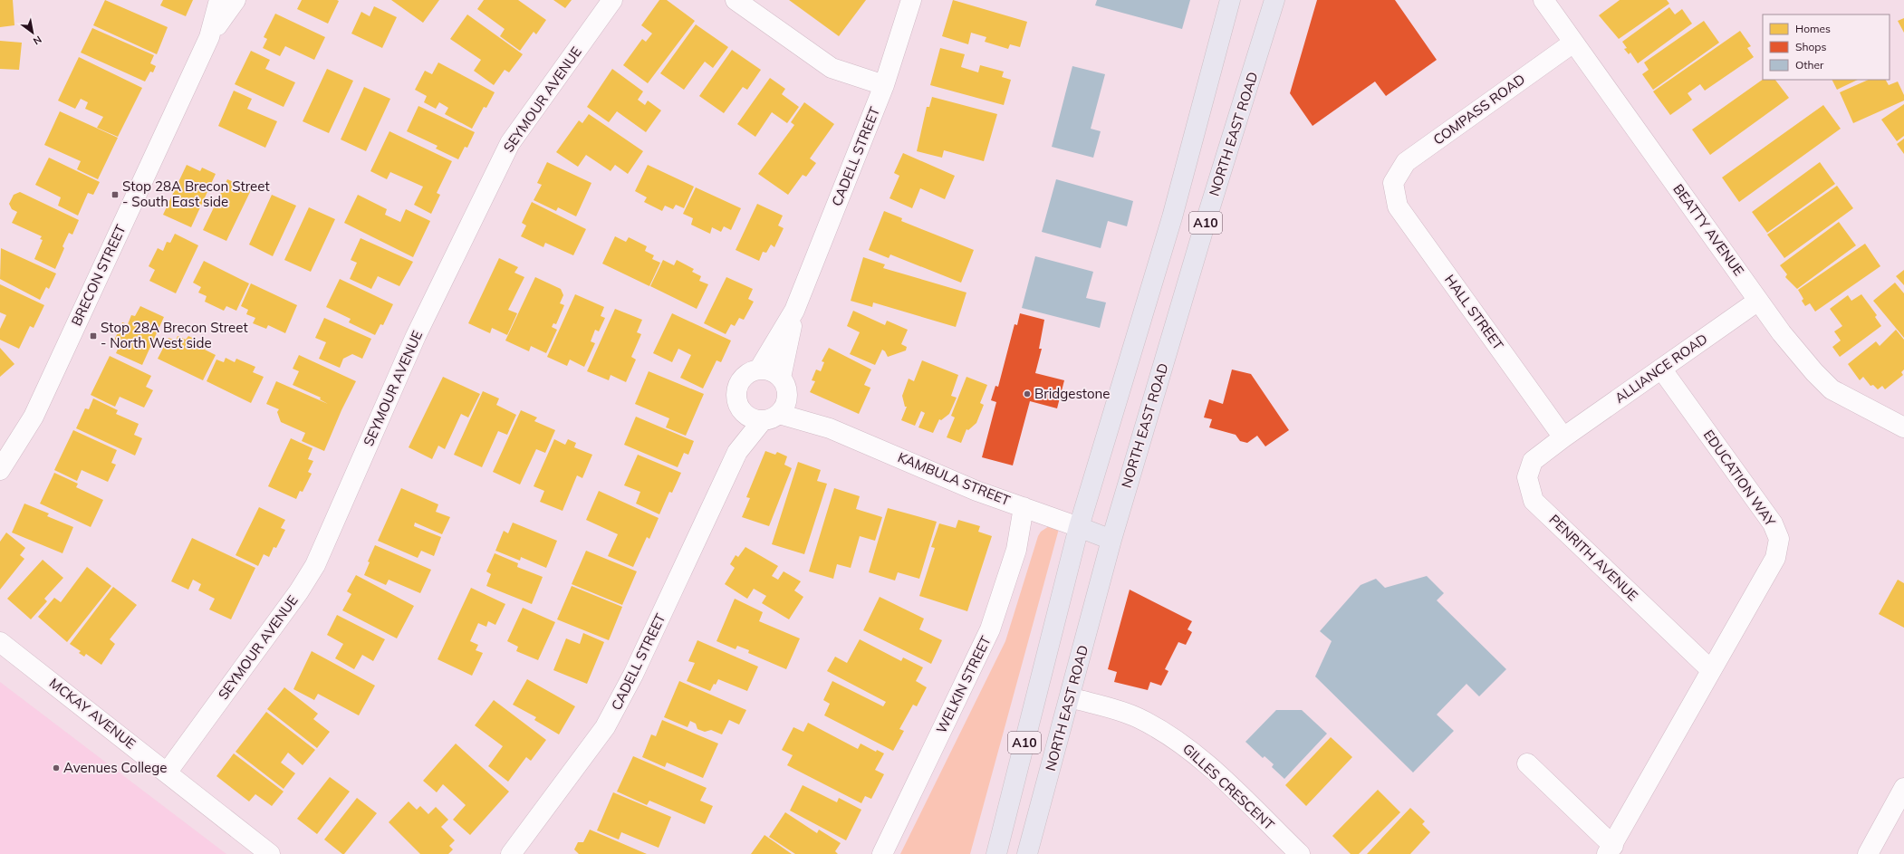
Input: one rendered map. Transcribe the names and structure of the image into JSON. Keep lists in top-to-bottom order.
{
  "streets": {
    "highway": ["NORTH EAST ROAD", "A10"],
    "street": [
      "SEYMOUR AVENUE",
      "COMPASS ROAD",
      "CADELL STREET",
      "BEATTY AVENUE",
      "BRECON STREET",
      "HALL STREET",
      "ALLIANCE ROAD",
      "EDUCATION WAY",
      "KAMBULA STREET",
      "PENRITH AVENUE",
      "WELKIN STREET",
      "MCKAY AVENUE",
      "GILLES CRESCENT"
    ]
  },
  "crossings": [
    ["SEYMOUR AVENUE", "MCKAY AVENUE"],
    ["COMPASS ROAD", "BEATTY AVENUE"],
    ["COMPASS ROAD", "HALL STREET"],
    ["NORTH EAST ROAD", "GILLES CRESCENT"],
    ["CADELL STREET", "KAMBULA STREET"],
    ["A10", "KAMBULA STREET"],
    ["BEATTY AVENUE", "ALLIANCE ROAD"],
    ["HALL STREET", "ALLIANCE ROAD"],
    ["HALL STREET", "PENRITH AVENUE"],
    ["ALLIANCE ROAD", "EDUCATION WAY"],
    ["ALLIANCE ROAD", "PENRITH AVENUE"],
    ["EDUCATION WAY", "PENRITH AVENUE"],
    ["KAMBULA STREET", "WELKIN STREET"]
  ],
  "places": {
    "transit": ["Stop 28A Brecon Street - South East side", "Stop 28A Brecon Street - North West side"],
    "other": ["Bridgestone", "Avenues College"]
  },
  "legend": ["Homes", "Shops", "Other"],
  "north": "bottom right"
}
